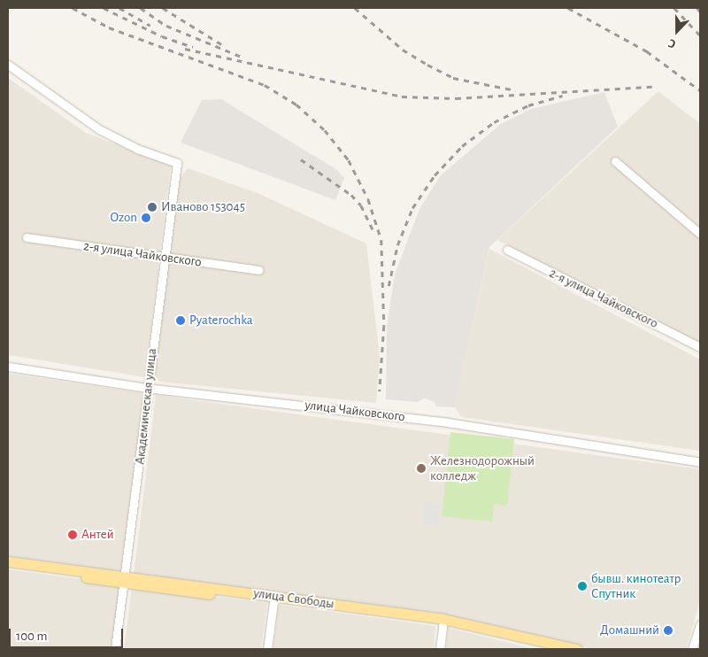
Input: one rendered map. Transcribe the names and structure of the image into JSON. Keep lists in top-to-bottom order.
{
  "streets": {
    "main road": ["улица Свободы"],
    "street": ["2-я улица Чайковского", "Академическая улица", "улица Чайковского"]
  },
  "crossings": [
    ["2-я улица Чайковского", "Академическая улица"],
    ["Академическая улица", "улица Чайковского"],
    ["Академическая улица", "улица Свободы"]
  ],
  "places": [
    "Иваново 153045",
    "Ozon",
    "Pyaterochka",
    "Железнодорожный колледж",
    "Антей",
    "бывш. кинотеатр Спутник",
    "Домашний"
  ],
  "scale_bar": "100 m",
  "north": "bottom"
}
